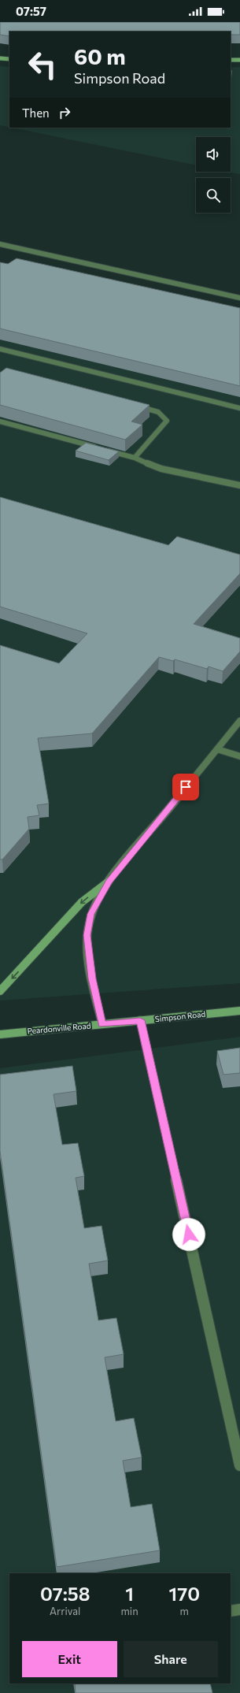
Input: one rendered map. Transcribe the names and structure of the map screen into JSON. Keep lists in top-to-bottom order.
{
  "streets": {
    "main road": ["Simpson Road", "Peardonville Road"]
  },
  "crossings": [
    ["Simpson Road", "Peardonville Road"]
  ],
  "page": {
    "status": "07:57",
    "turn": ["60 m", "Simpson Road"],
    "then": "Then",
    "eta": [
      "07:58",
      "Arrival",
      "1",
      "min",
      "170",
      "m"
    ],
    "buttons": ["Exit", "Share"]
  }
}
